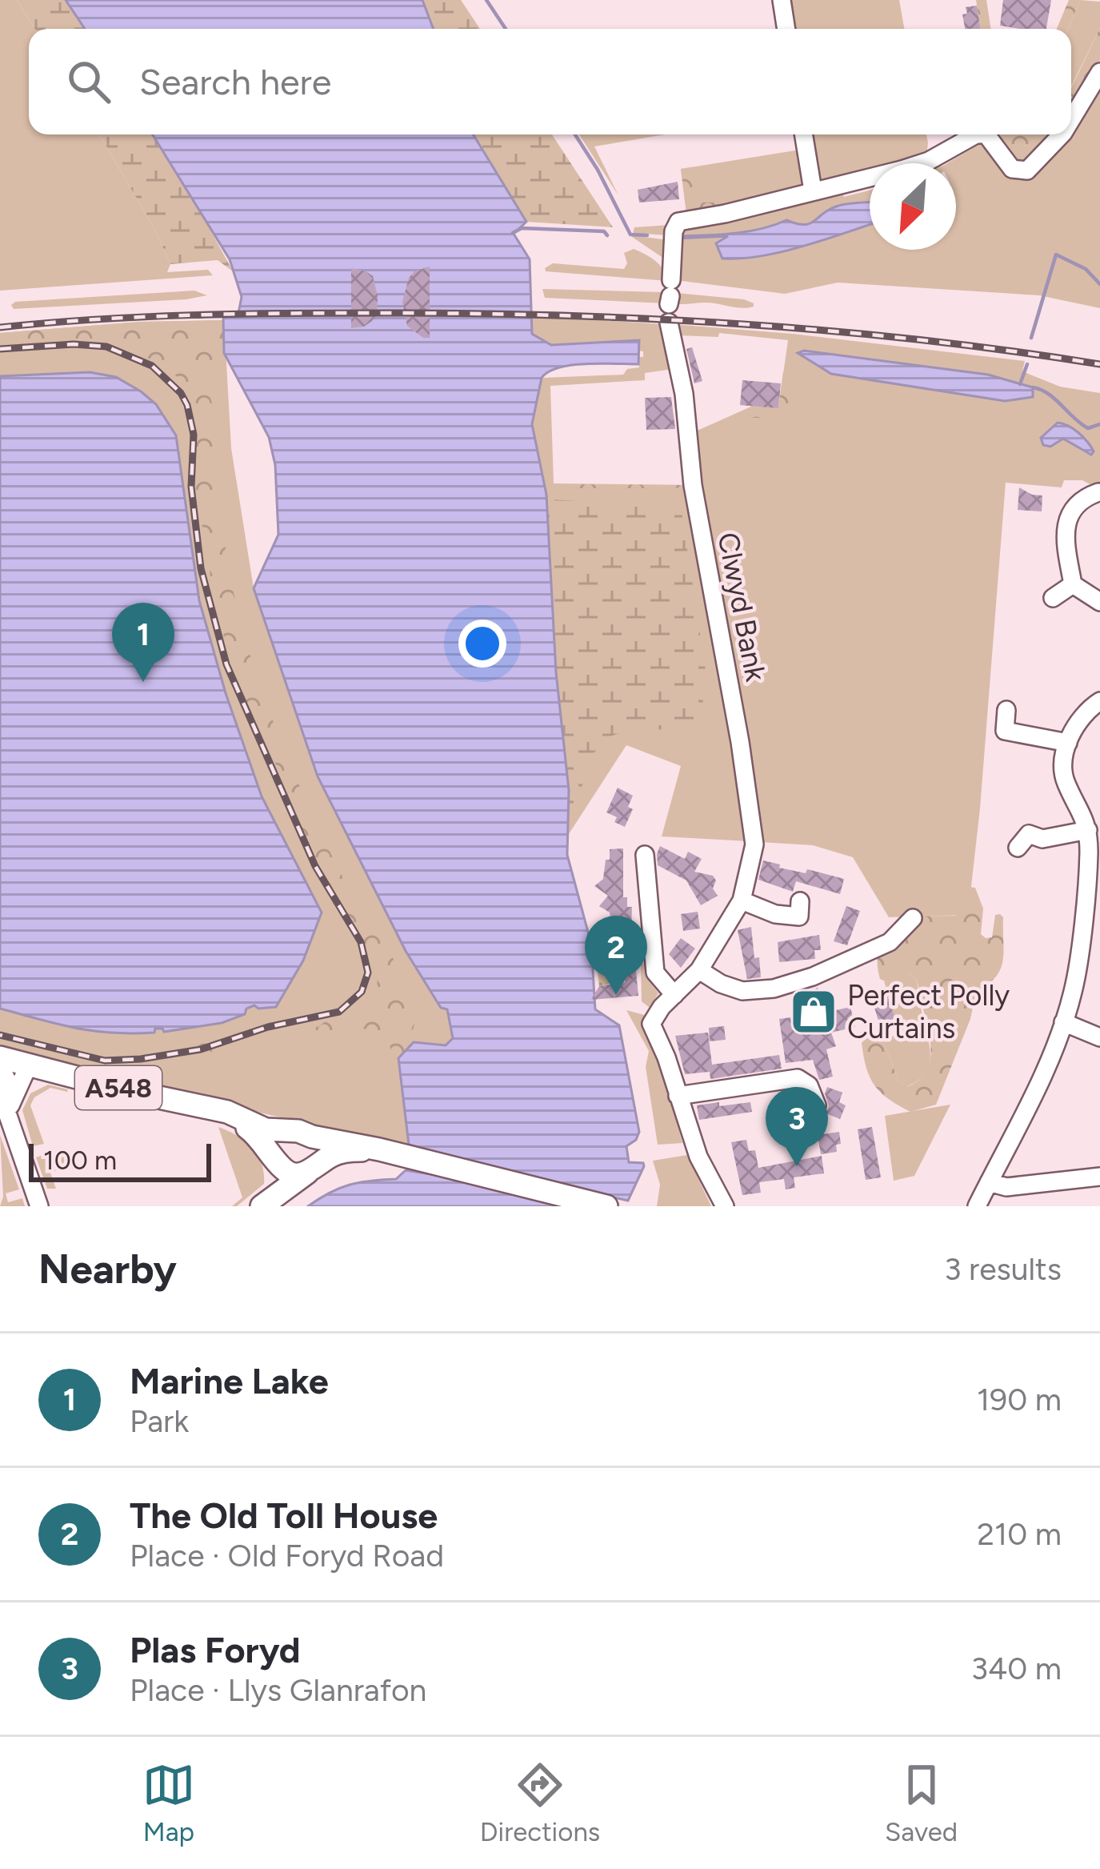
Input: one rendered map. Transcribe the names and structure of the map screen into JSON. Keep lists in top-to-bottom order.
{
  "streets": {
    "main road": ["A548"],
    "street": ["Clwyd Bank"]
  },
  "places": {
    "shop": ["Perfect Polly Curtains"]
  },
  "scale_bar": "100 m",
  "north": "bottom left",
  "page": {
    "search": "Search here",
    "pins": ["1", "2", "3"],
    "scale": "100 m",
    "heading": ["Nearby", "3 results"],
    "list": [
      {
        "mark": "1",
        "name": "Marine Lake",
        "note": "Park",
        "value": "190 m"
      },
      {
        "mark": "2",
        "name": "The Old Toll House",
        "note": "Place · Old Foryd Road",
        "value": "210 m"
      },
      {
        "mark": "3",
        "name": "Plas Foryd",
        "note": "Place · Llys Glanrafon",
        "value": "340 m"
      }
    ],
    "nav": ["Map", "Directions", "Saved"]
  }
}
